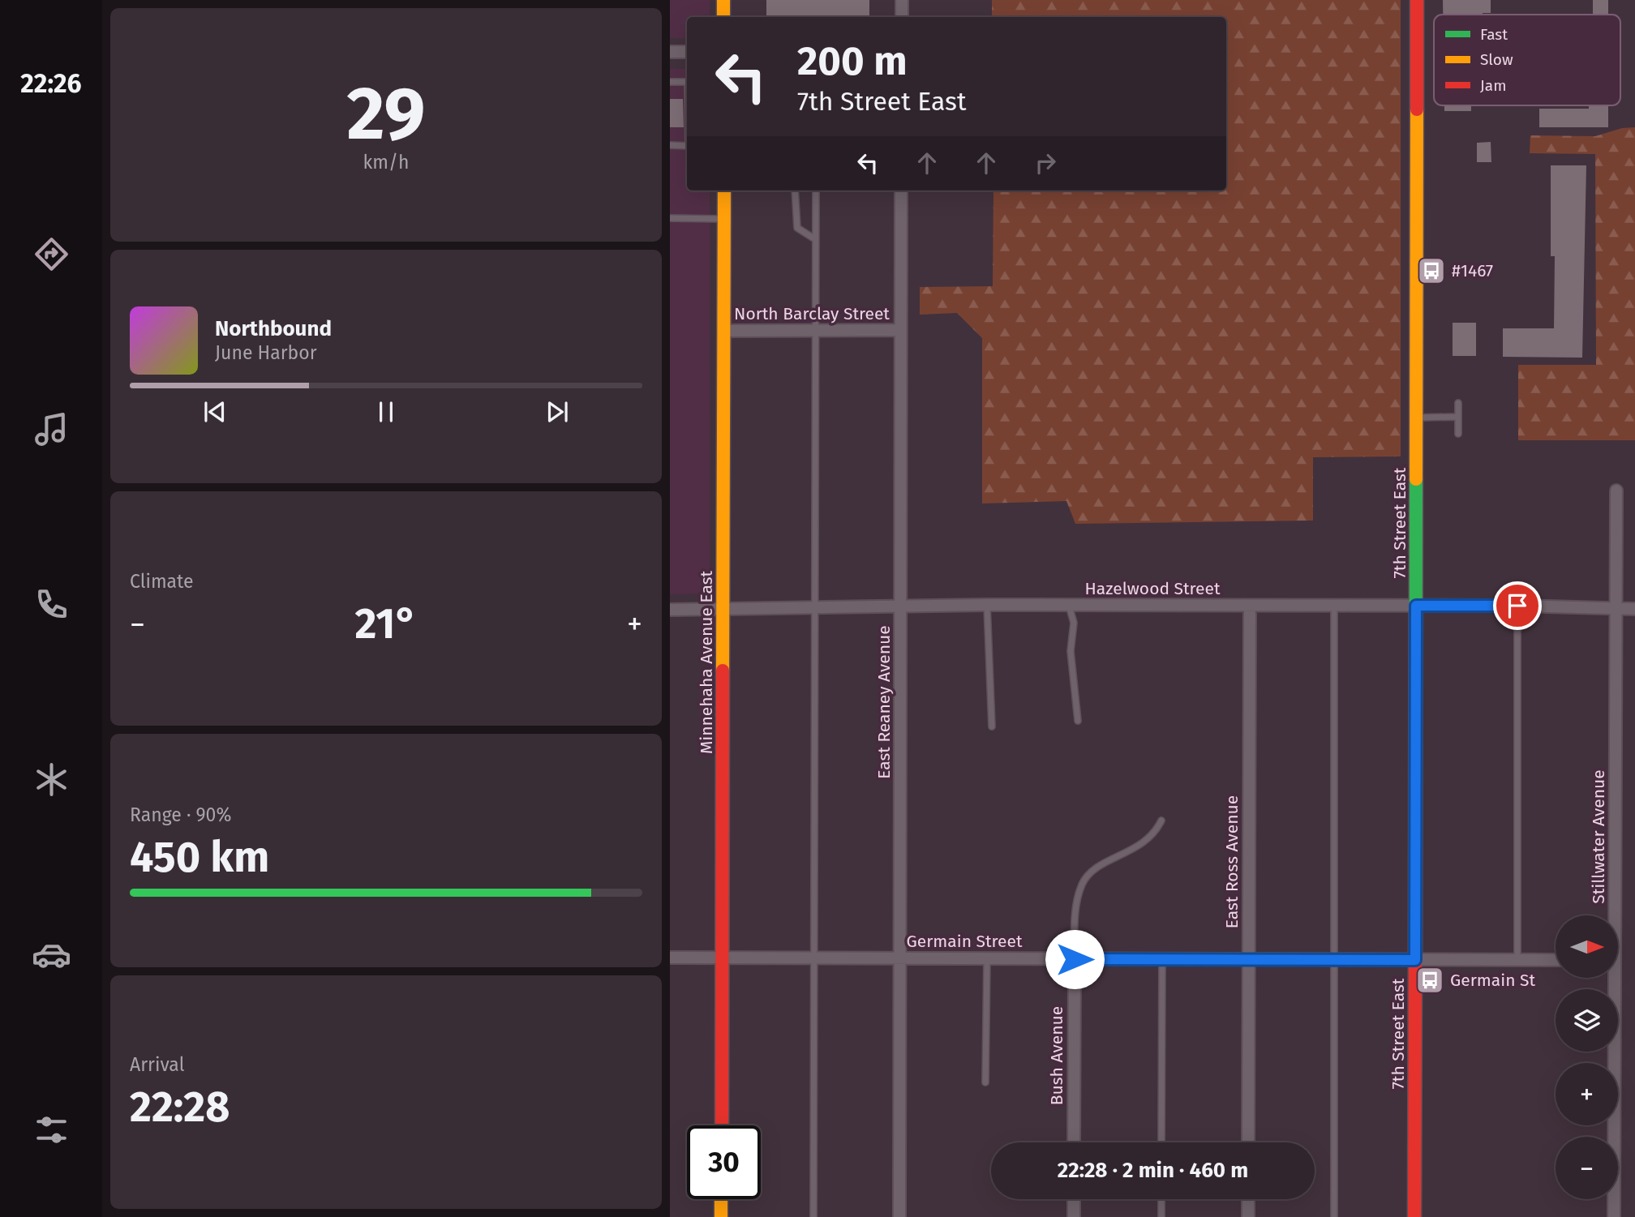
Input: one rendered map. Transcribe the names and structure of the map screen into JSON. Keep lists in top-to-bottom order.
{
  "streets": {
    "street": [
      "North Barclay Street",
      "7th Street East",
      "Hazelwood Street",
      "Minnehaha Avenue East",
      "East Reaney Avenue",
      "Stillwater Avenue",
      "East Ross Avenue",
      "Germain Street",
      "Bush Avenue"
    ]
  },
  "crossings": [
    ["North Barclay Street", "Minnehaha Avenue East"],
    ["North Barclay Street", "East Reaney Avenue"],
    ["7th Street East", "Hazelwood Street"],
    ["7th Street East", "Germain Street"],
    ["Hazelwood Street", "Minnehaha Avenue East"],
    ["Hazelwood Street", "East Reaney Avenue"],
    ["Hazelwood Street", "Stillwater Avenue"],
    ["Hazelwood Street", "East Ross Avenue"],
    ["Minnehaha Avenue East", "Germain Street"],
    ["East Reaney Avenue", "Germain Street"],
    ["East Ross Avenue", "Germain Street"],
    ["Germain Street", "Bush Avenue"]
  ],
  "places": {
    "bus stop": ["#1467", "Germain St"]
  },
  "legend": ["Fast", "Slow", "Jam"],
  "north": "right",
  "page": {
    "tabs": "22:26",
    "tile": [
      ["29", "km/h"],
      "Climate",
      ["Range · 90%", "450 km"],
      ["Arrival", "22:28"]
    ],
    "turn": ["200 m", "7th Street East"],
    "song": ["Northbound", "June Harbor"],
    "heat": ["−", "21°", "+"],
    "map_buttons": ["+", "−"],
    "limit": "30",
    "trip": "22:28 · 2 min · 460 m"
  }
}
